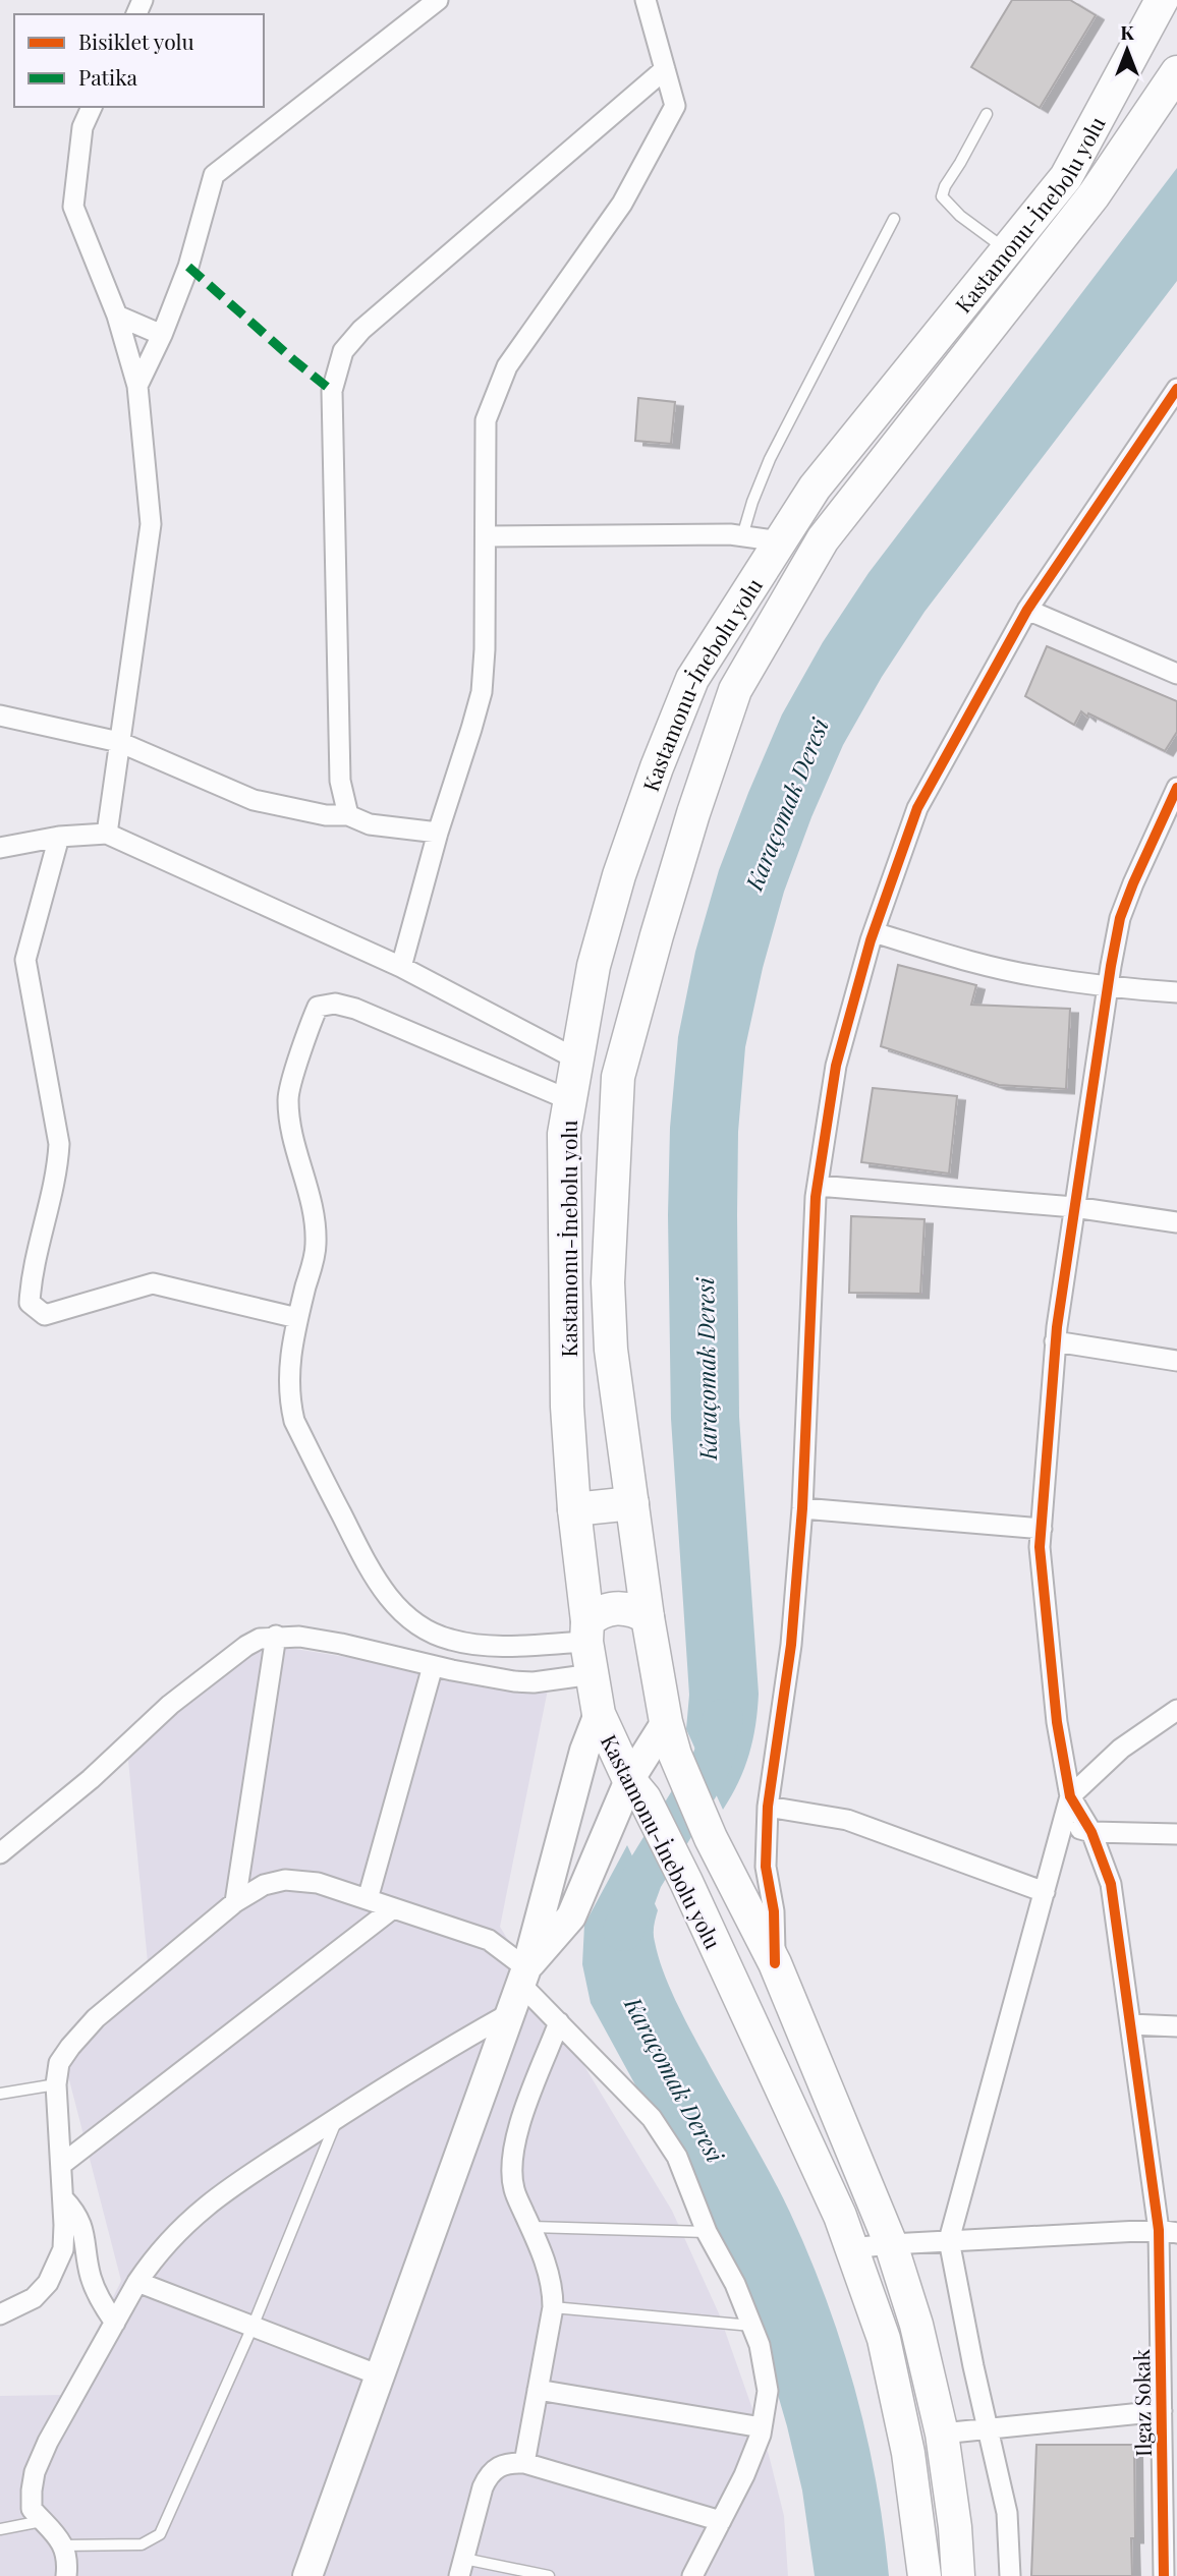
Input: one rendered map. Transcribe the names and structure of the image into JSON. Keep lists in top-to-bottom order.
{
  "streets": {
    "main road": ["Kastamonu-İnebolu yolu"],
    "street": ["Ilgaz Sokak"]
  },
  "water": ["Karaçomak Deresi"],
  "legend": ["Bisiklet yolu", "Patika"],
  "north": "top"
}
